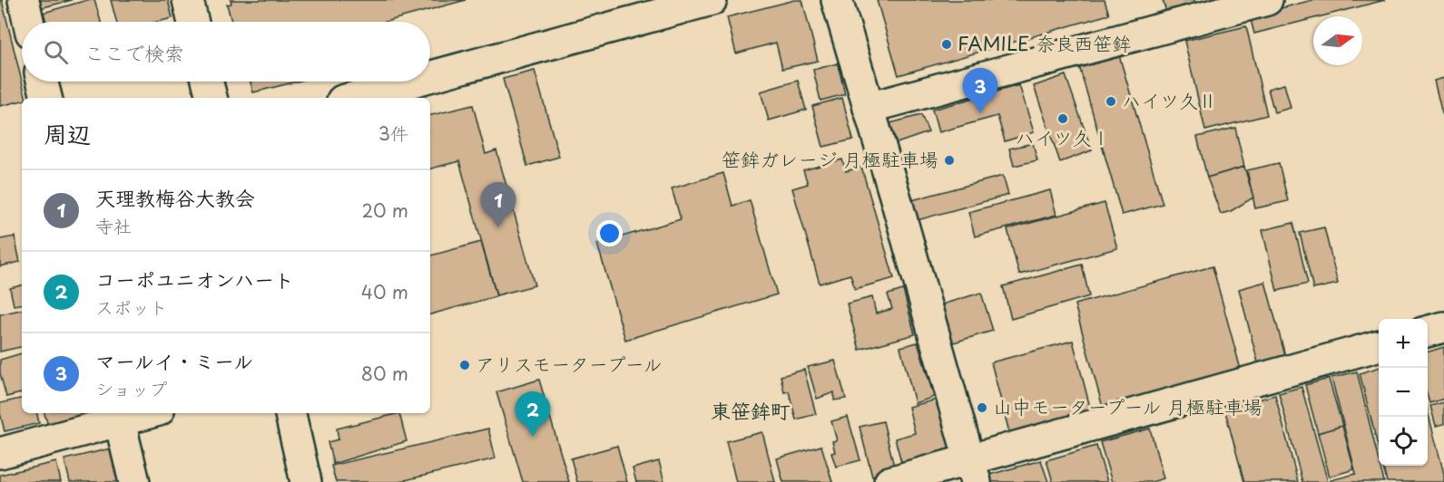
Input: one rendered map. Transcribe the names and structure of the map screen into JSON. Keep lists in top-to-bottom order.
{
  "districts": ["東笹鉾町"],
  "places": [
    "FAMILE 奈良西笹鉾",
    "ハイツ久Ⅱ",
    "ハイツ久Ⅰ",
    "笹鉾ガレージ 月極駐車場",
    "アリスモータープール",
    "山中モータープール 月極駐車場"
  ],
  "north": "right",
  "page": {
    "search": "ここで検索",
    "pins": ["3", "1", "2"],
    "heading": ["周辺", "3件"],
    "list": [
      {
        "mark": "1",
        "name": "天理教梅谷大教会",
        "note": "寺社",
        "value": "20 m"
      },
      {
        "mark": "2",
        "name": "コーポユニオンハート",
        "note": "スポット",
        "value": "40 m"
      },
      {
        "mark": "3",
        "name": "マールイ・ミール",
        "note": "ショップ",
        "value": "80 m"
      }
    ],
    "map_buttons": ["+", "−"]
  }
}
